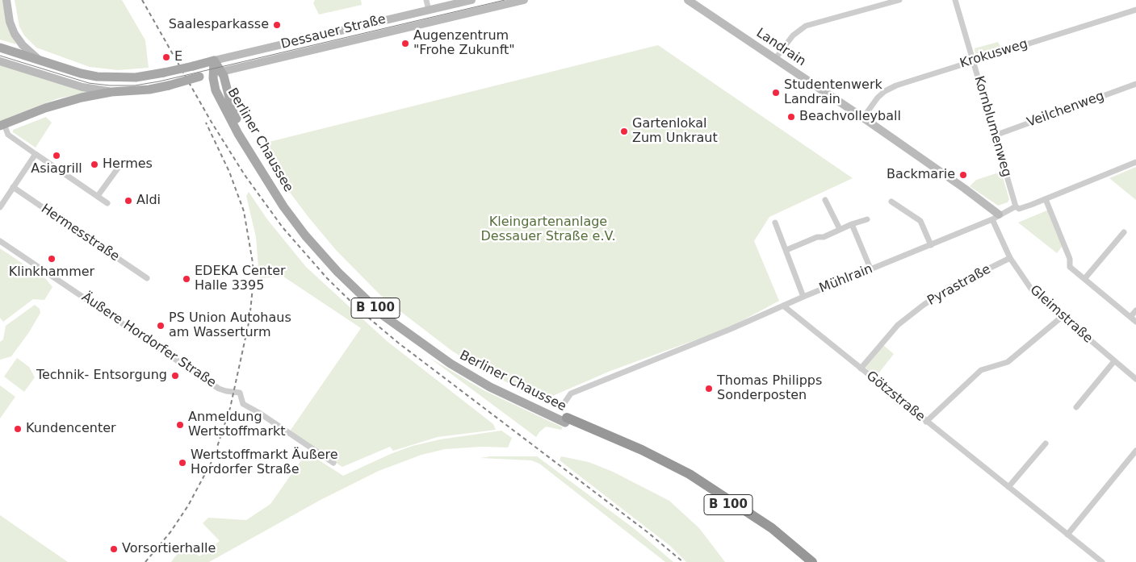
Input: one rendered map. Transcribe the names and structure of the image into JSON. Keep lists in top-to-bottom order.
{
  "streets": {
    "highway": ["Berliner Chaussee", "B 100"],
    "main road": ["Dessauer Straße", "Landrain"],
    "street": [
      "Krokusweg",
      "Veilchenweg",
      "Kornblumenweg",
      "Hermesstraße",
      "Mühlrain",
      "Pyrastraße",
      "Gleimstraße",
      "Äußere Hordorfer Straße",
      "Götzstraße"
    ]
  },
  "crossings": [
    ["Dessauer Straße", "Berliner Chaussee"],
    ["Landrain", "Krokusweg"],
    ["Landrain", "Mühlrain"],
    ["Landrain", "Gleimstraße"],
    ["Krokusweg", "Kornblumenweg"],
    ["Veilchenweg", "Kornblumenweg"],
    ["Kornblumenweg", "Mühlrain"],
    ["Mühlrain", "Gleimstraße"],
    ["Mühlrain", "Götzstraße"],
    ["Pyrastraße", "Gleimstraße"],
    ["Pyrastraße", "Götzstraße"]
  ],
  "parks": ["Kleingartenanlage Dessauer Straße e.V."],
  "places": [
    "Saalesparkasse",
    "Augenzentrum \"Frohe Zukunft\"",
    "E",
    "Studentenwerk Landrain",
    "Beachvolleyball",
    "Gartenlokal Zum Unkraut",
    "Asiagrill",
    "Hermes",
    "Backmarie",
    "Aldi",
    "Klinkhammer",
    "EDEKA Center Halle 3395",
    "PS Union Autohaus am Wasserturm",
    "Technik- Entsorgung",
    "Thomas Philipps Sonderposten",
    "Anmeldung Wertstoffmarkt",
    "Kundencenter",
    "Wertstoffmarkt Äußere Hordorfer Straße",
    "Vorsortierhalle"
  ]
}
